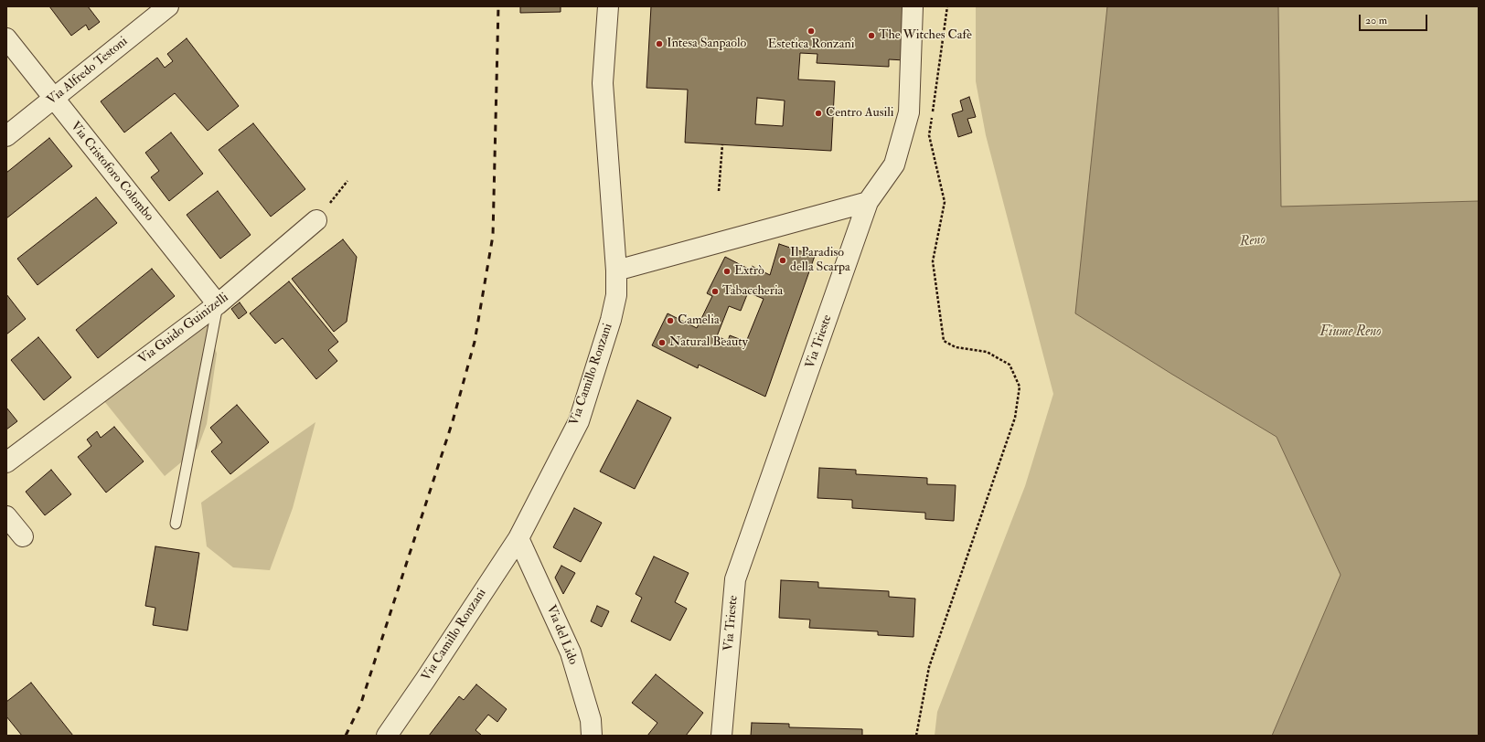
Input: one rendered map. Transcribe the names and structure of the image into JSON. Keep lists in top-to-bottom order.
{
  "streets": {
    "street": [
      "Via Alfredo Testoni",
      "Via Cristoforo Colombo",
      "Via Guido Guinizelli",
      "Via Trieste",
      "Via Camillo Ronzani",
      "Via del Lido"
    ]
  },
  "crossings": [
    ["Via Alfredo Testoni", "Via Cristoforo Colombo"],
    ["Via Cristoforo Colombo", "Via Guido Guinizelli"],
    ["Via Camillo Ronzani", "Via del Lido"]
  ],
  "water": ["Reno", "Fiume Reno"],
  "places": [
    "Estetica Ronzani",
    "The Witches Cafè",
    "Intesa Sanpaolo",
    "Centro Ausili",
    "Il Paradiso della Scarpa",
    "Extrò",
    "Tabaccheria",
    "Camelia",
    "Natural Beauty"
  ],
  "scale_bar": "20 m"
}
